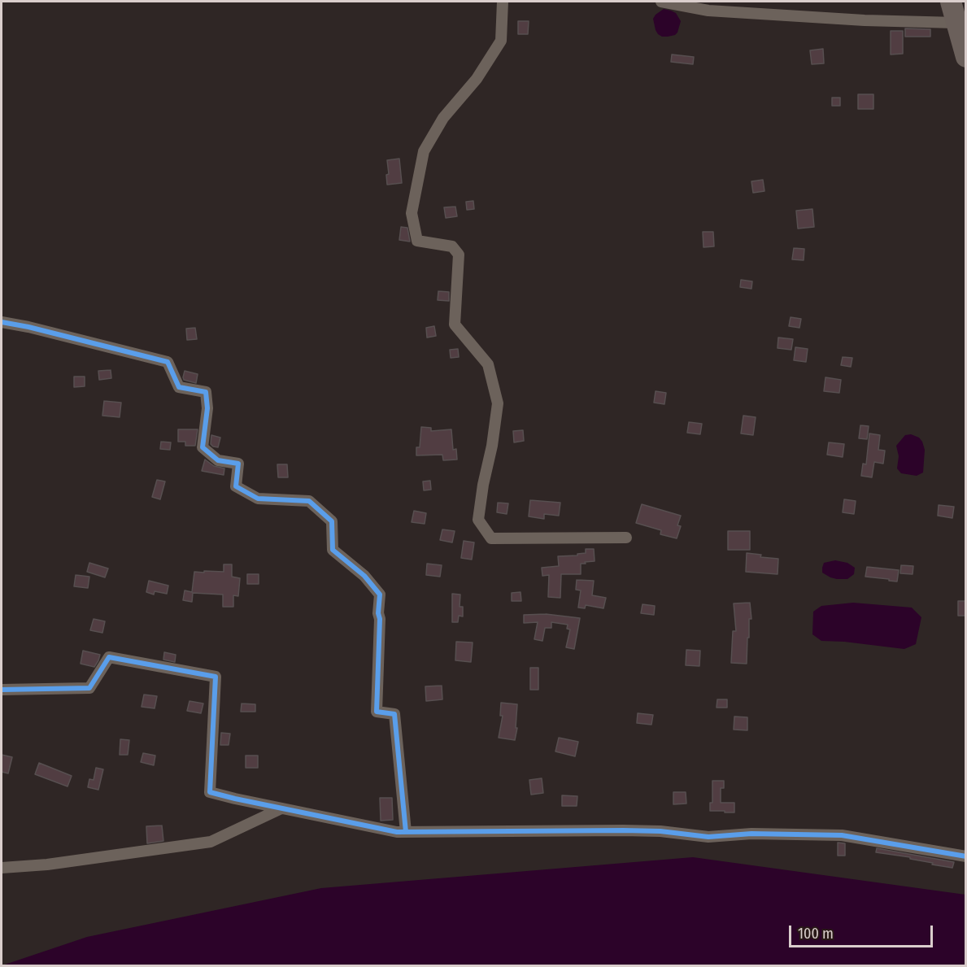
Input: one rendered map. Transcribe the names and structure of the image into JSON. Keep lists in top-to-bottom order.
{
  "scale_bar": "100 m"
}
